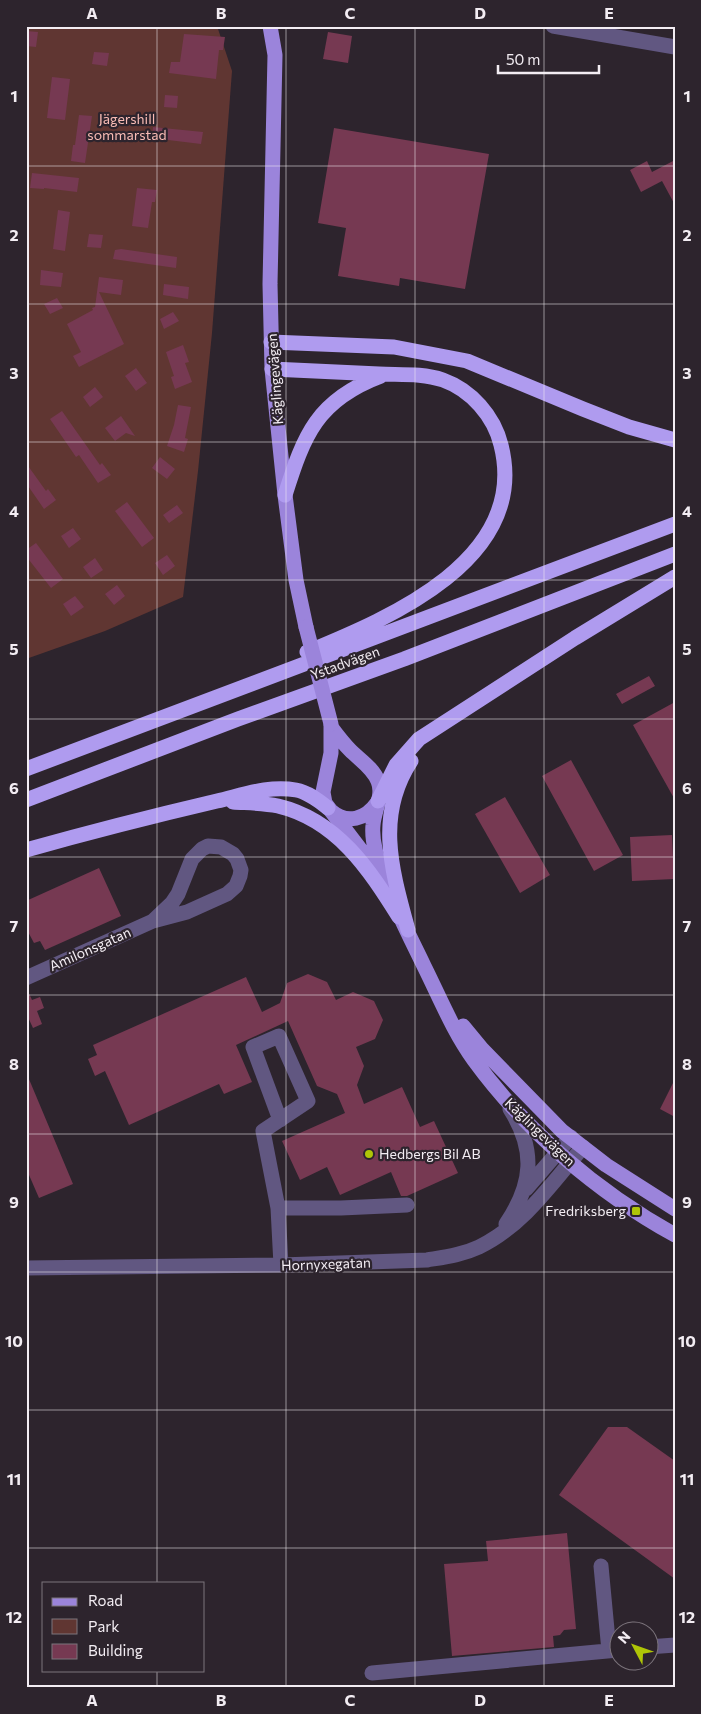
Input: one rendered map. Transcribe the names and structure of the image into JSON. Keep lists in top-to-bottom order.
{
  "streets": {
    "highway": ["Ystadvägen"],
    "main road": ["Käglingevägen"],
    "street": ["Amilonsgatan", "Hornyxegatan"]
  },
  "crossings": [
    ["Käglingevägen", "Hornyxegatan"]
  ],
  "parks": ["Jägershill sommarstad"],
  "places": {
    "other": ["Hedbergs Bil AB"],
    "transit": ["Fredriksberg"]
  },
  "legend": ["Road", "Park", "Building"],
  "scale_bar": "50 m",
  "north": "top left",
  "grid": {
    "columns": [
      "A",
      "B",
      "C",
      "D",
      "E"
    ],
    "rows": [
      "1",
      "2",
      "3",
      "4",
      "5",
      "6",
      "7",
      "8",
      "9",
      "10",
      "11",
      "12"
    ]
  }
}
